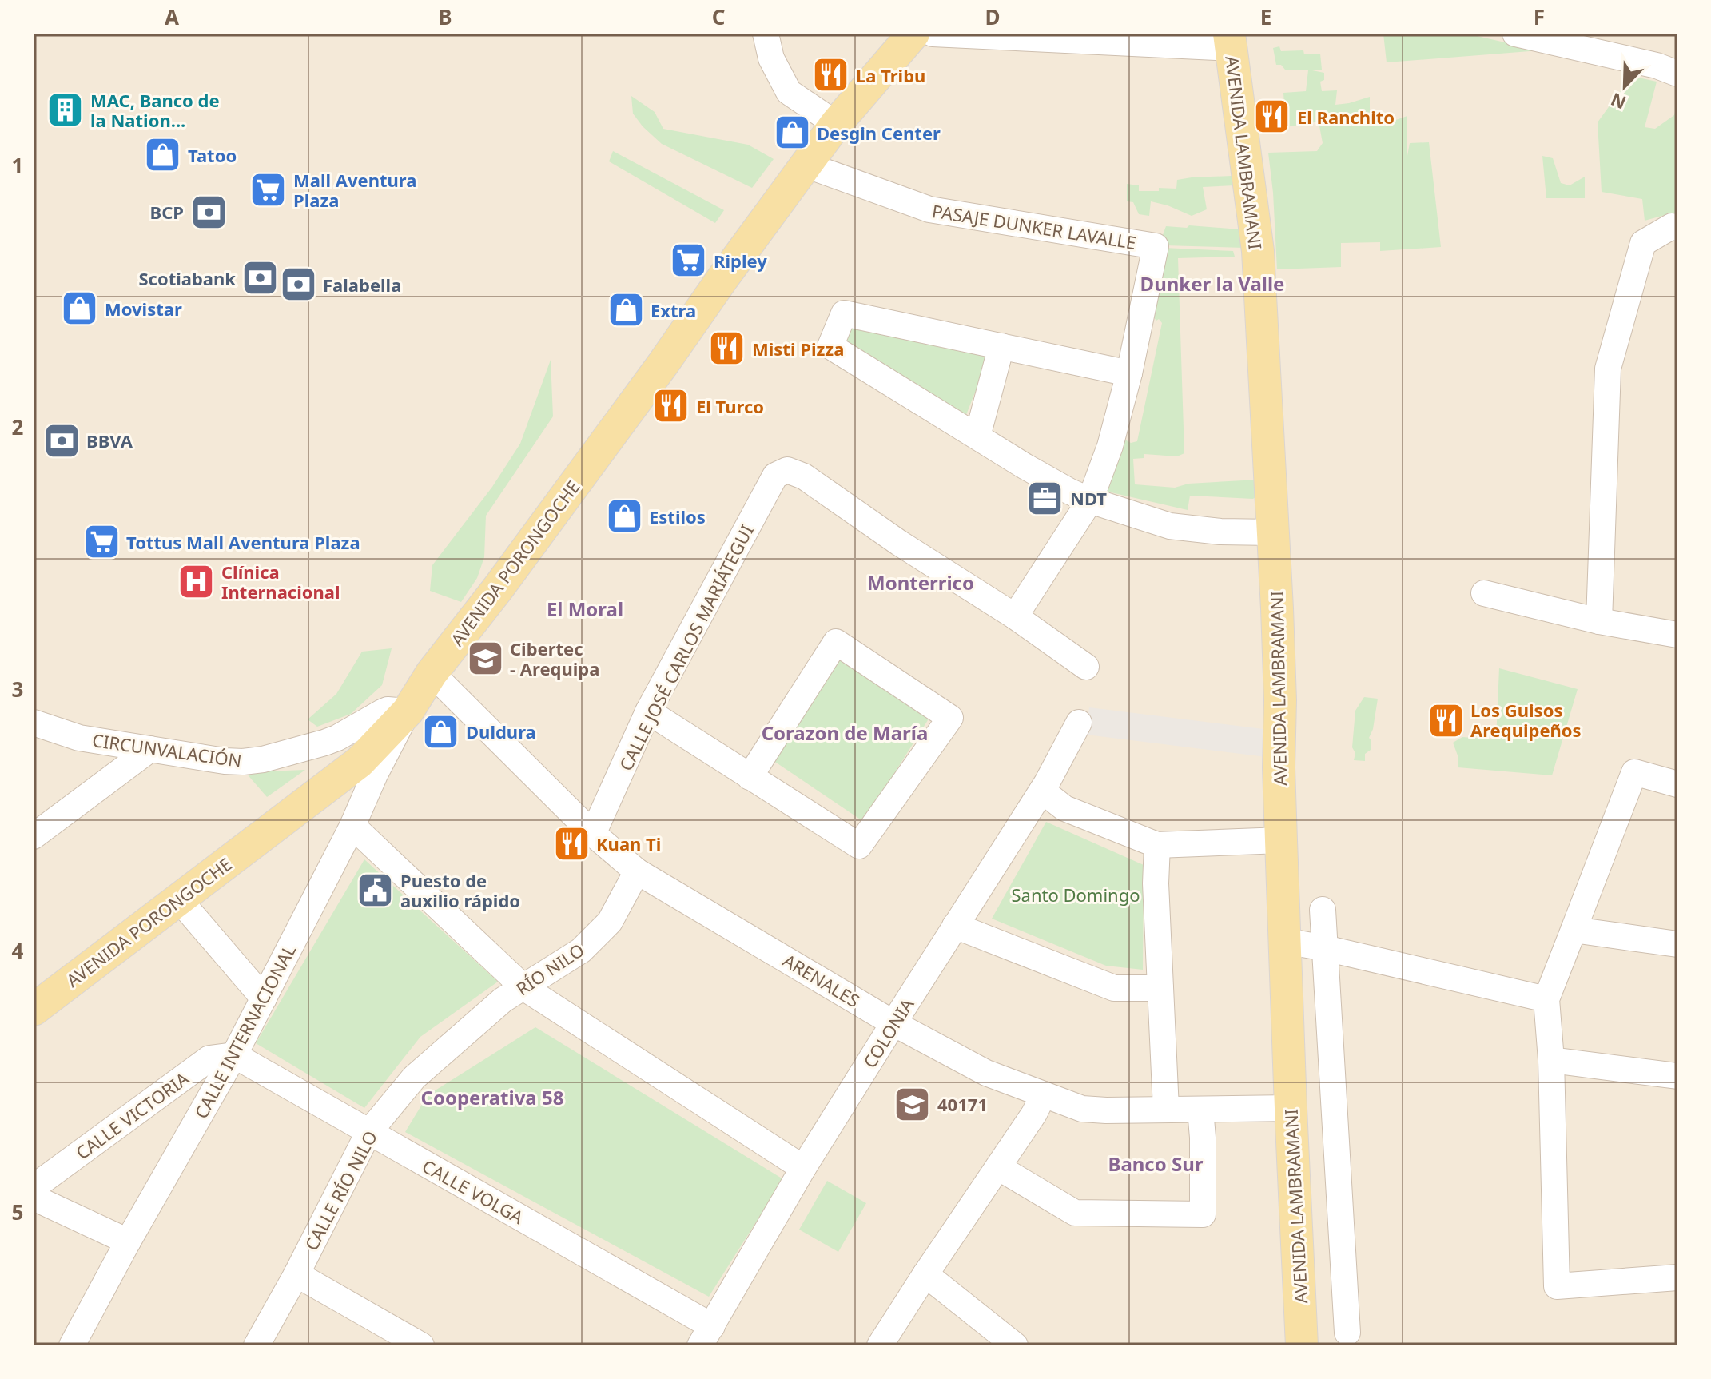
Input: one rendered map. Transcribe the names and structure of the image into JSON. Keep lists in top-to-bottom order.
{
  "streets": {
    "main road": ["AVENIDA LAMBRAMANI", "AVENIDA PORONGOCHE"],
    "street": [
      "PASAJE DUNKER LAVALLE",
      "CALLE JOSÉ CARLOS MARIÁTEGUI",
      "CIRCUNVALACIÓN",
      "RÍO NILO",
      "ARENALES",
      "CALLE INTERNACIONAL",
      "COLONIA",
      "CALLE VICTORIA",
      "CALLE RÍO NILO",
      "CALLE VOLGA"
    ]
  },
  "crossings": [
    ["AVENIDA LAMBRAMANI", "ARENALES"],
    ["PASAJE DUNKER LAVALLE", "AVENIDA PORONGOCHE"],
    ["AVENIDA PORONGOCHE", "CIRCUNVALACIÓN"],
    ["AVENIDA PORONGOCHE", "ARENALES"],
    ["AVENIDA PORONGOCHE", "CALLE INTERNACIONAL"],
    ["CALLE JOSÉ CARLOS MARIÁTEGUI", "ARENALES"],
    ["CIRCUNVALACIÓN", "CALLE INTERNACIONAL"],
    ["RÍO NILO", "ARENALES"],
    ["RÍO NILO", "CALLE RÍO NILO"],
    ["ARENALES", "COLONIA"],
    ["CALLE INTERNACIONAL", "CALLE VICTORIA"],
    ["CALLE INTERNACIONAL", "CALLE VOLGA"],
    ["COLONIA", "CALLE VOLGA"],
    ["CALLE VICTORIA", "CALLE VOLGA"],
    ["CALLE RÍO NILO", "CALLE VOLGA"]
  ],
  "districts": [
    "Dunker la Valle",
    "Monterrico",
    "El Moral",
    "Corazon de María",
    "Cooperativa 58",
    "Banco Sur"
  ],
  "parks": ["Santo Domingo"],
  "places": {
    "restaurant": [
      "La Tribu",
      "El Ranchito",
      "Misti Pizza",
      "El Turco",
      "Los Guisos Arequipeños",
      "Kuan Ti"
    ],
    "building": ["MAC, Banco de la Nation..."],
    "shop": [
      "Desgin Center",
      "Tatoo",
      "Movistar",
      "Extra",
      "Estilos",
      "Duldura"
    ],
    "supermarket": ["Mall Aventura Plaza", "Ripley", "Tottus Mall Aventura Plaza"],
    "bank": [
      "BCP",
      "Scotiabank",
      "Falabella",
      "BBVA"
    ],
    "office": ["NDT"],
    "hospital": ["Clínica Internacional"],
    "school or university": ["Cibertec - Arequipa", "40171"],
    "public building": ["Puesto de auxilio rápido"]
  },
  "north": "bottom left",
  "grid": {
    "columns": [
      "A",
      "B",
      "C",
      "D",
      "E",
      "F"
    ],
    "rows": [
      "1",
      "2",
      "3",
      "4",
      "5"
    ]
  }
}
